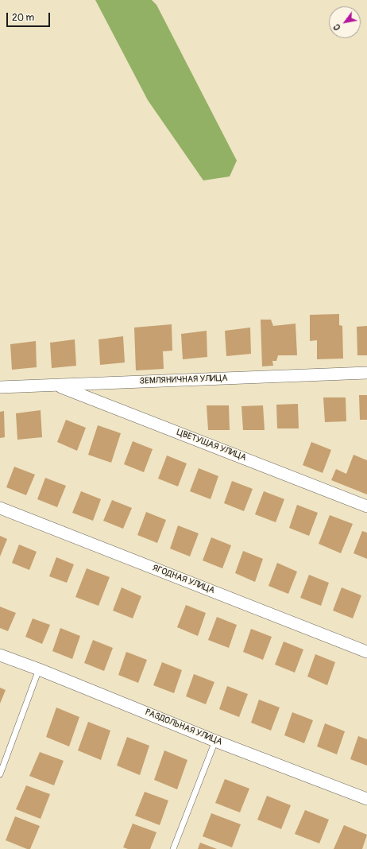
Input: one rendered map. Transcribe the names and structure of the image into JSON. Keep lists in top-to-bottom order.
{
  "streets": {
    "street": [
      "ЗЕМЛЯНИЧНАЯ УЛИЦА",
      "ЦВЕТУЩАЯ УЛИЦА",
      "ЯГОДНАЯ УЛИЦА",
      "РАЗДОЛЬНАЯ УЛИЦА"
    ]
  },
  "crossings": [
    ["ЗЕМЛЯНИЧНАЯ УЛИЦА", "ЦВЕТУЩАЯ УЛИЦА"]
  ],
  "scale_bar": "20 m",
  "north": "bottom left"
}
